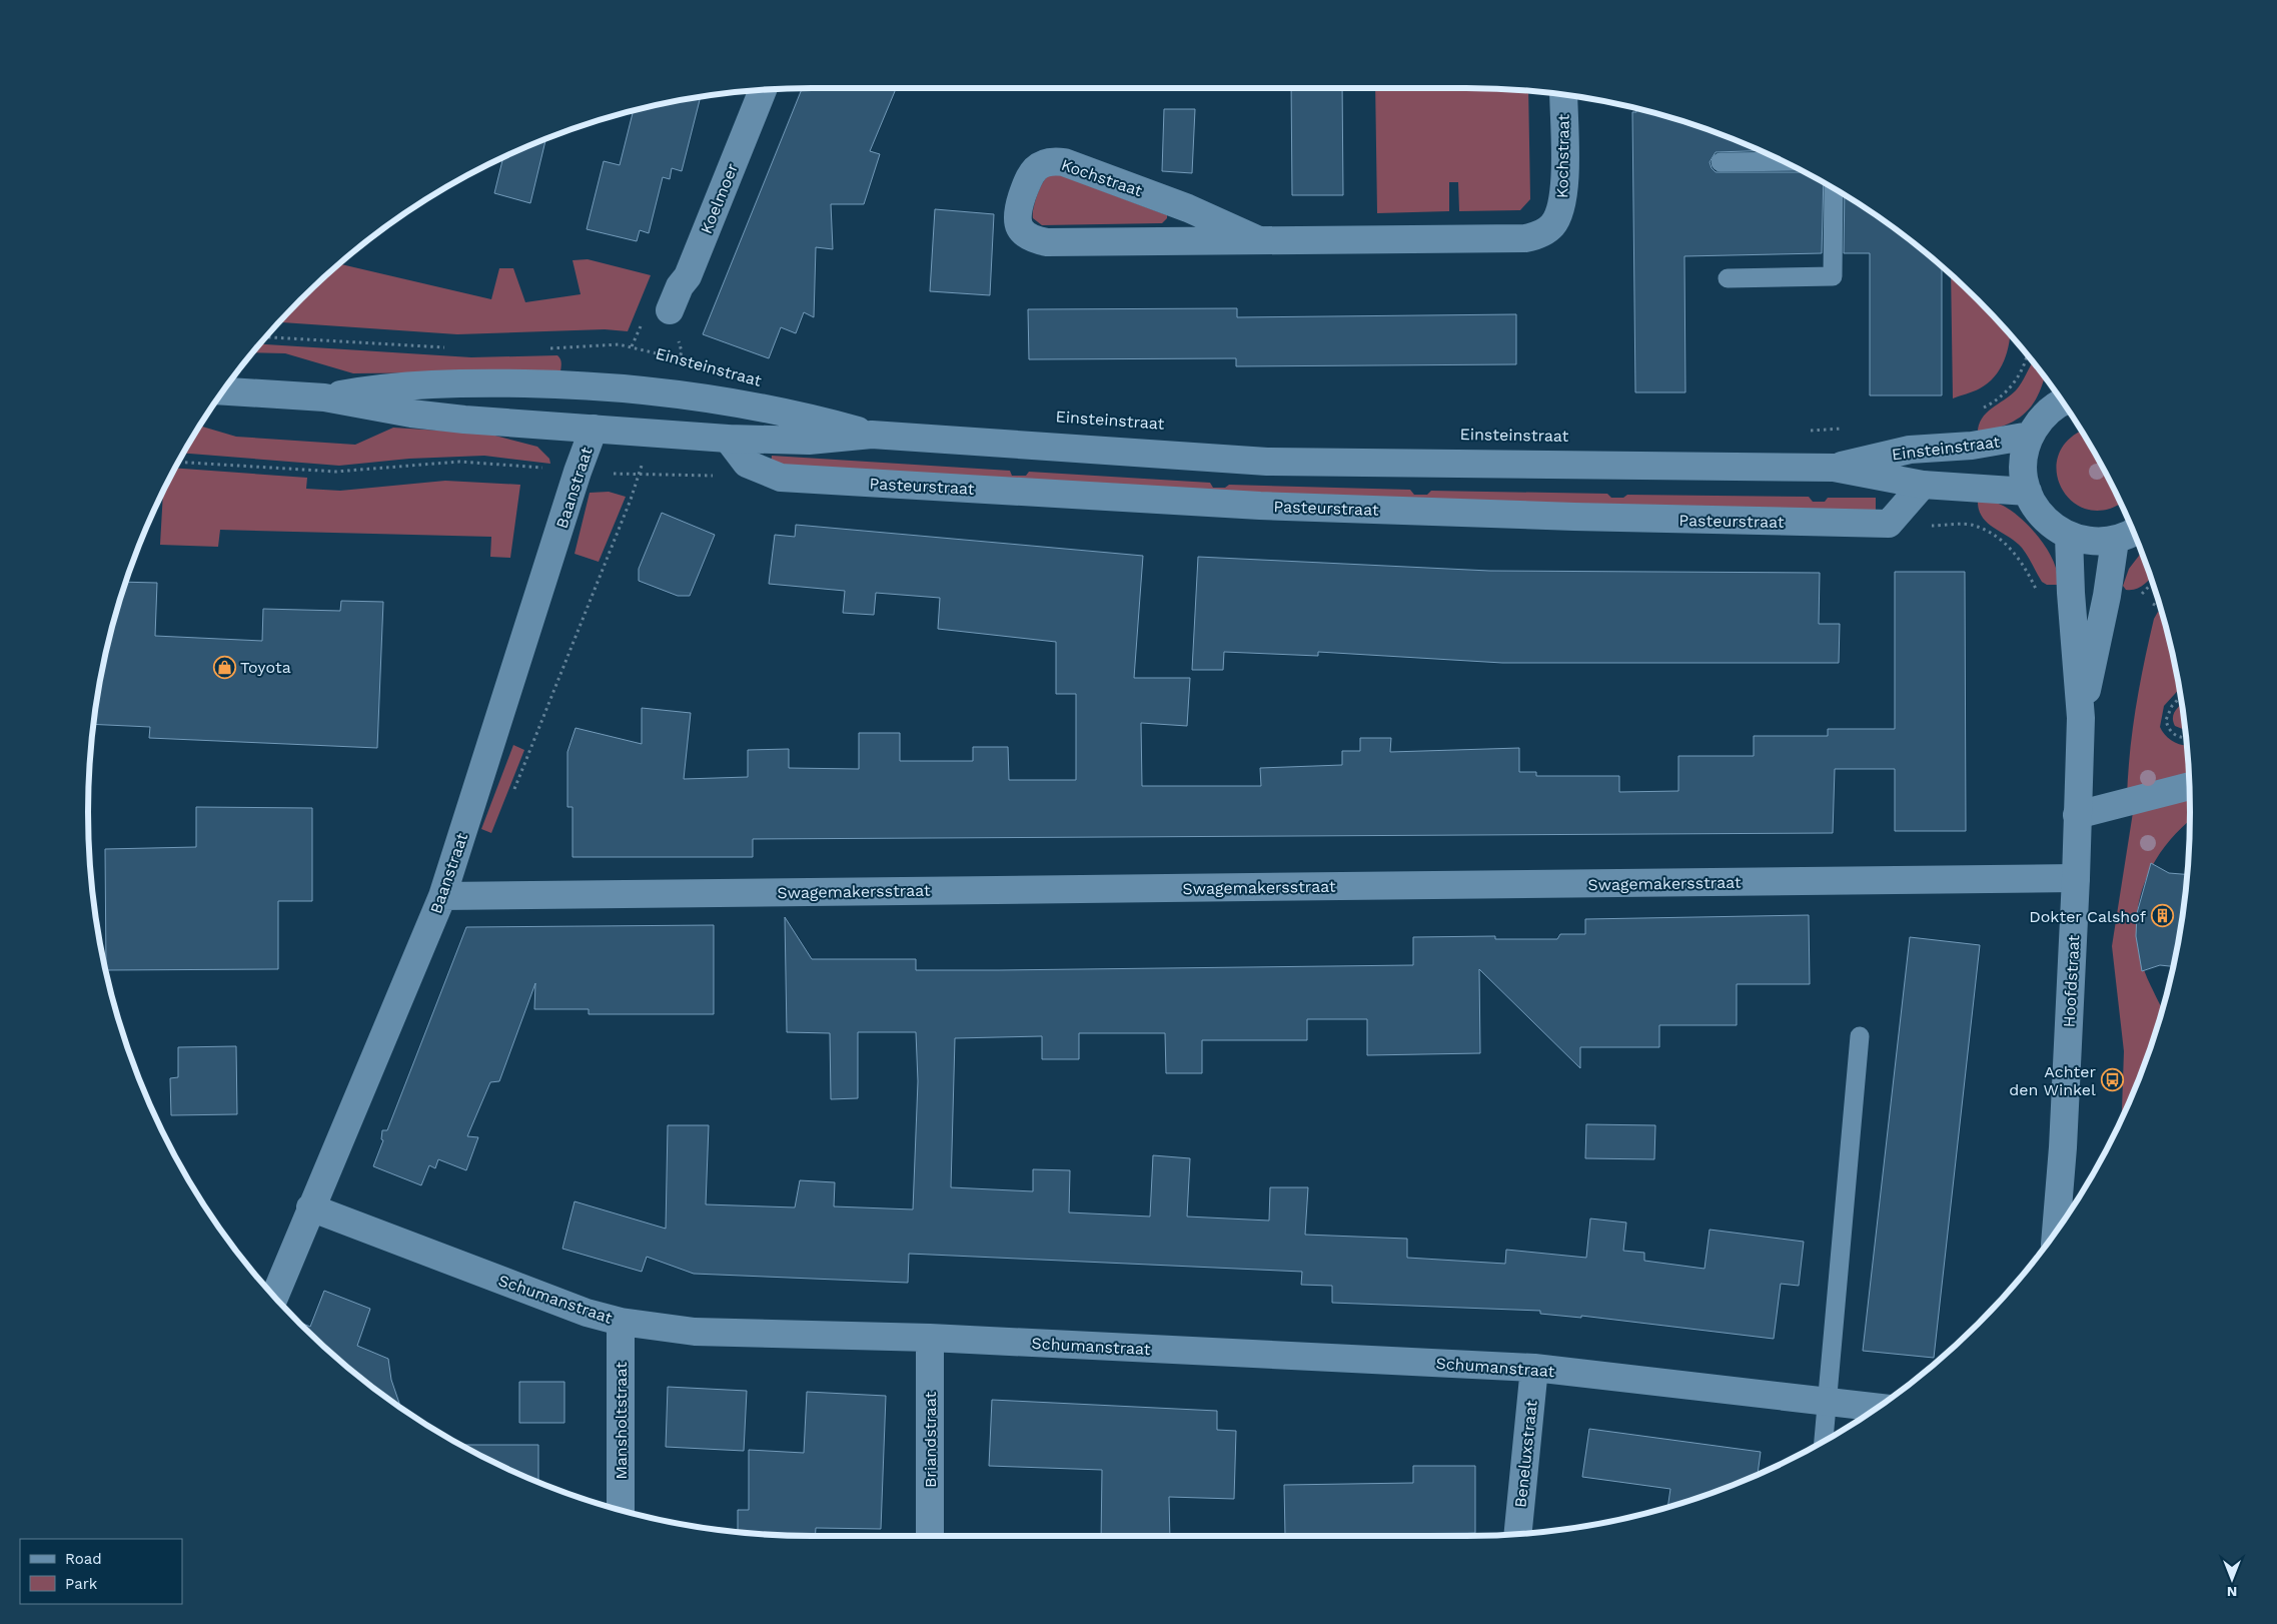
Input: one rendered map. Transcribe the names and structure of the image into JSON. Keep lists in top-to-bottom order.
{
  "streets": {
    "street": [
      "Kochstraat",
      "Koelmoer",
      "Einsteinstraat",
      "Pasteurstraat",
      "Baanstraat",
      "Swagemakersstraat",
      "Hoofdstraat",
      "Schumanstraat",
      "Mansholtstraat",
      "Briandstraat",
      "Beneluxstraat"
    ]
  },
  "crossings": [
    ["Einsteinstraat", "Pasteurstraat"],
    ["Einsteinstraat", "Baanstraat"],
    ["Baanstraat", "Swagemakersstraat"],
    ["Baanstraat", "Schumanstraat"],
    ["Swagemakersstraat", "Hoofdstraat"],
    ["Schumanstraat", "Mansholtstraat"],
    ["Schumanstraat", "Briandstraat"],
    ["Schumanstraat", "Beneluxstraat"]
  ],
  "places": {
    "shop": ["Toyota"],
    "building": ["Dokter Calshof"],
    "bus stop": ["Achter den Winkel"]
  },
  "legend": ["Road", "Park"],
  "north": "bottom"
}
